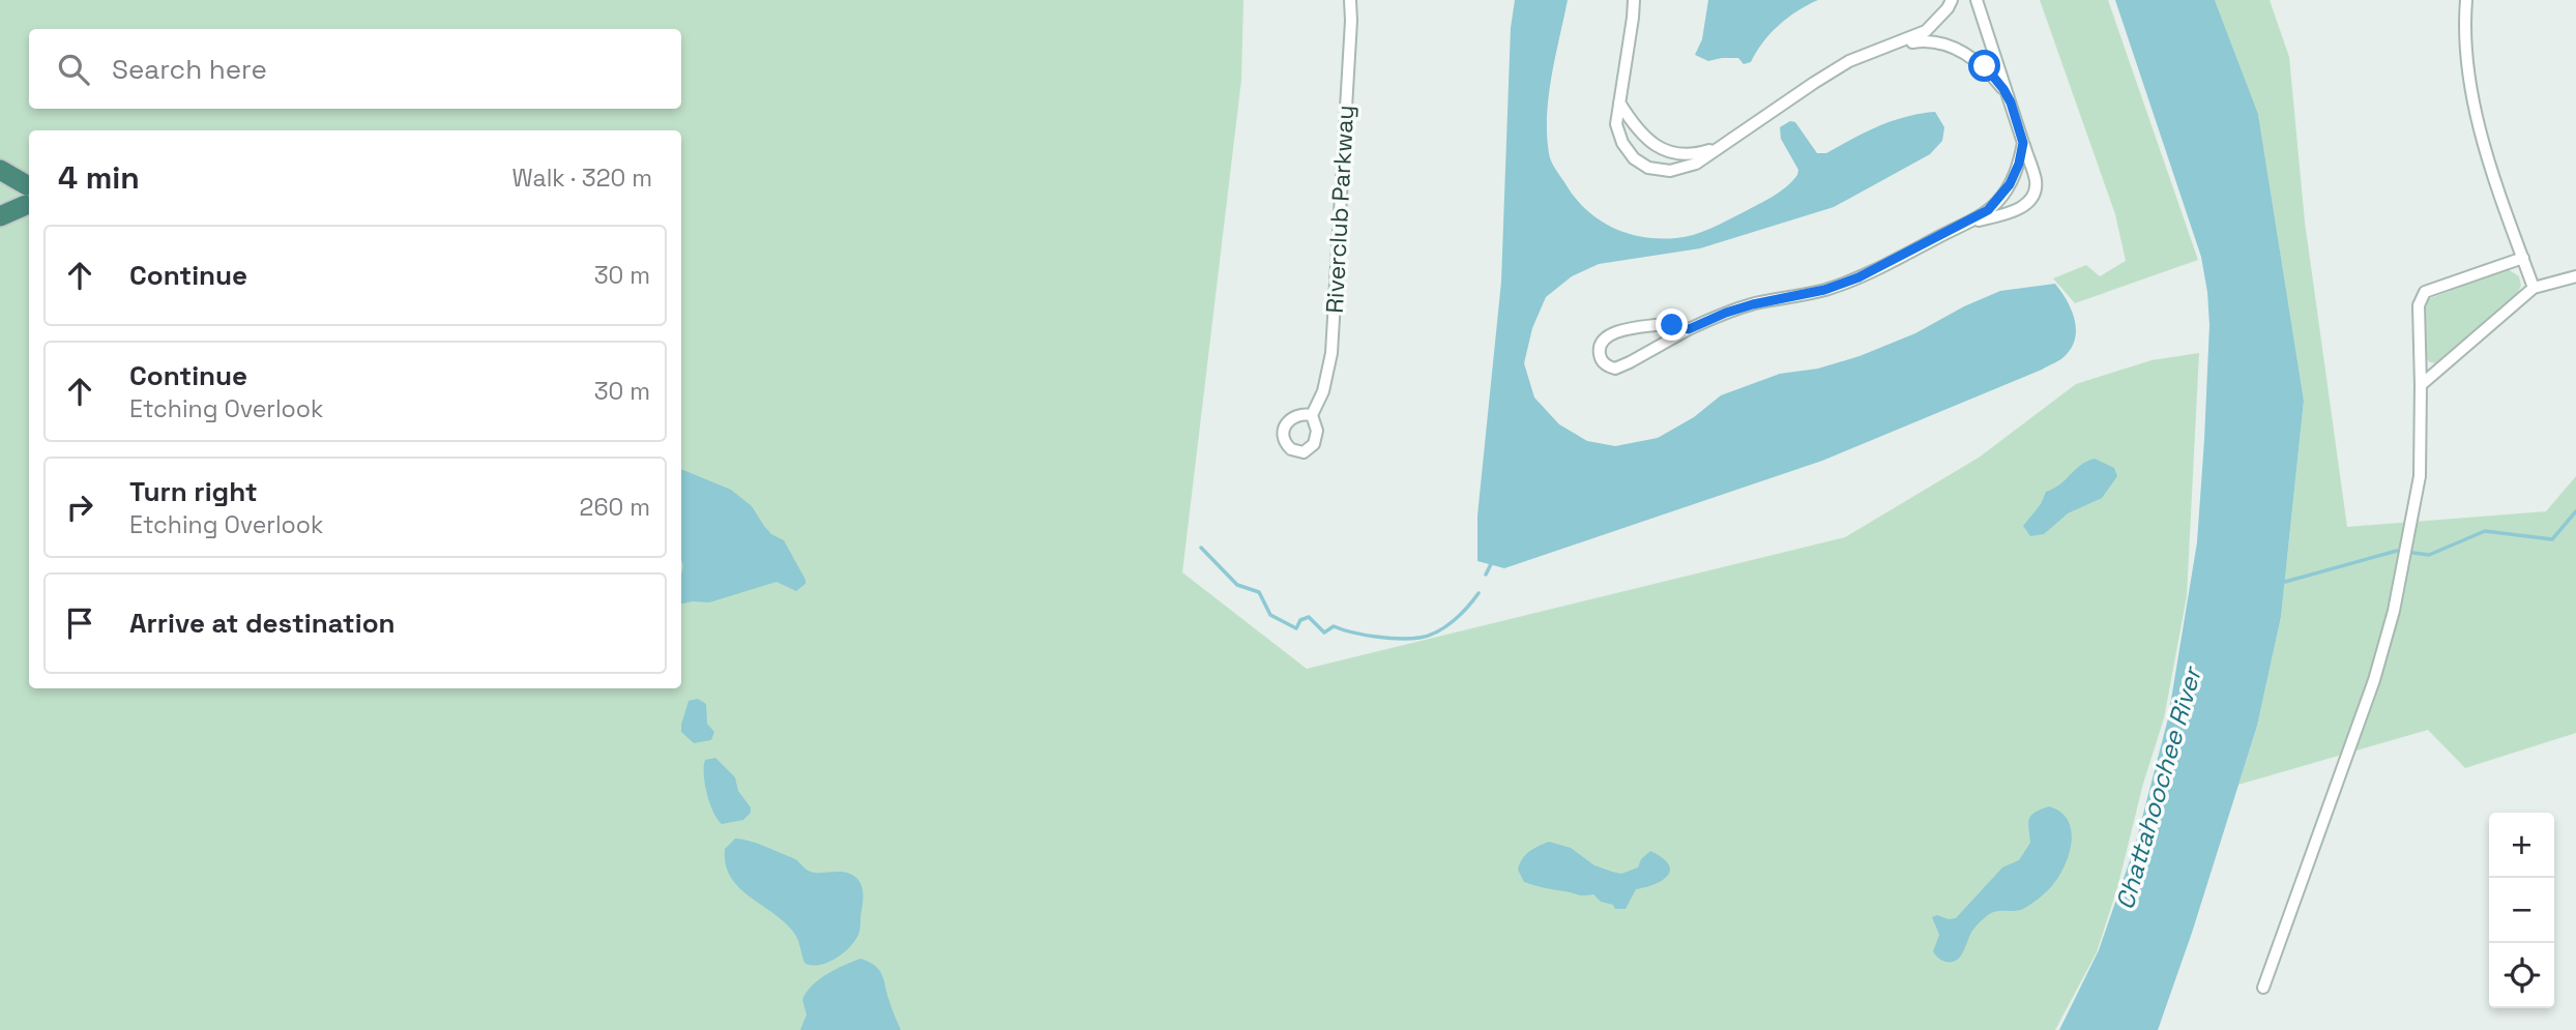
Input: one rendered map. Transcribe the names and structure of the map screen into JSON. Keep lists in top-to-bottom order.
{
  "streets": {
    "street": ["Riverclub Parkway"]
  },
  "water": ["Chattahoochee River"],
  "page": {
    "search": "Search here",
    "heading": ["4 min", "Walk · 320 m"],
    "list": [
      ["Continue", "30 m"],
      ["Continue", "Etching Overlook", "30 m"],
      ["Turn right", "Etching Overlook", "260 m"],
      "Arrive at destination"
    ],
    "map_buttons": ["+", "−"]
  }
}
